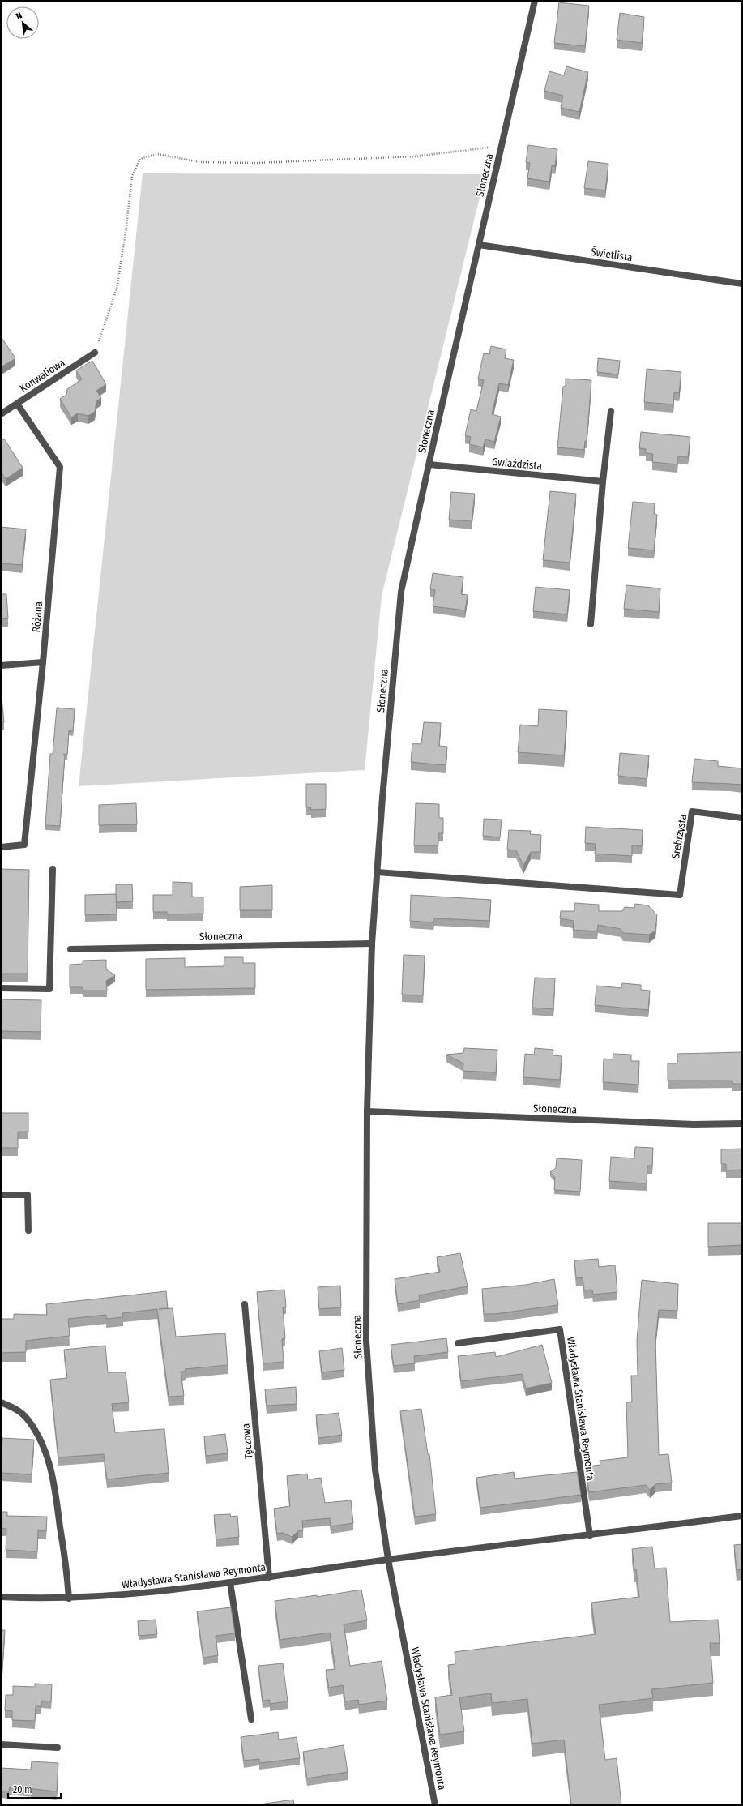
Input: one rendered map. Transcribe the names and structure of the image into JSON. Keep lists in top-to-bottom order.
{
  "streets": {
    "street": [
      "Słoneczna",
      "Świetlista",
      "Konwaliowa",
      "Gwiaździsta",
      "Różana",
      "Srebrzysta",
      "Władysława Stanisława Reymonta",
      "Tęczowa"
    ]
  },
  "crossings": [
    ["Słoneczna", "Świetlista"],
    ["Słoneczna", "Gwiaździsta"],
    ["Słoneczna", "Srebrzysta"],
    ["Słoneczna", "Władysława Stanisława Reymonta"],
    ["Konwaliowa", "Różana"],
    ["Władysława Stanisława Reymonta", "Tęczowa"]
  ],
  "scale_bar": "20 m",
  "north": "top left"
}
